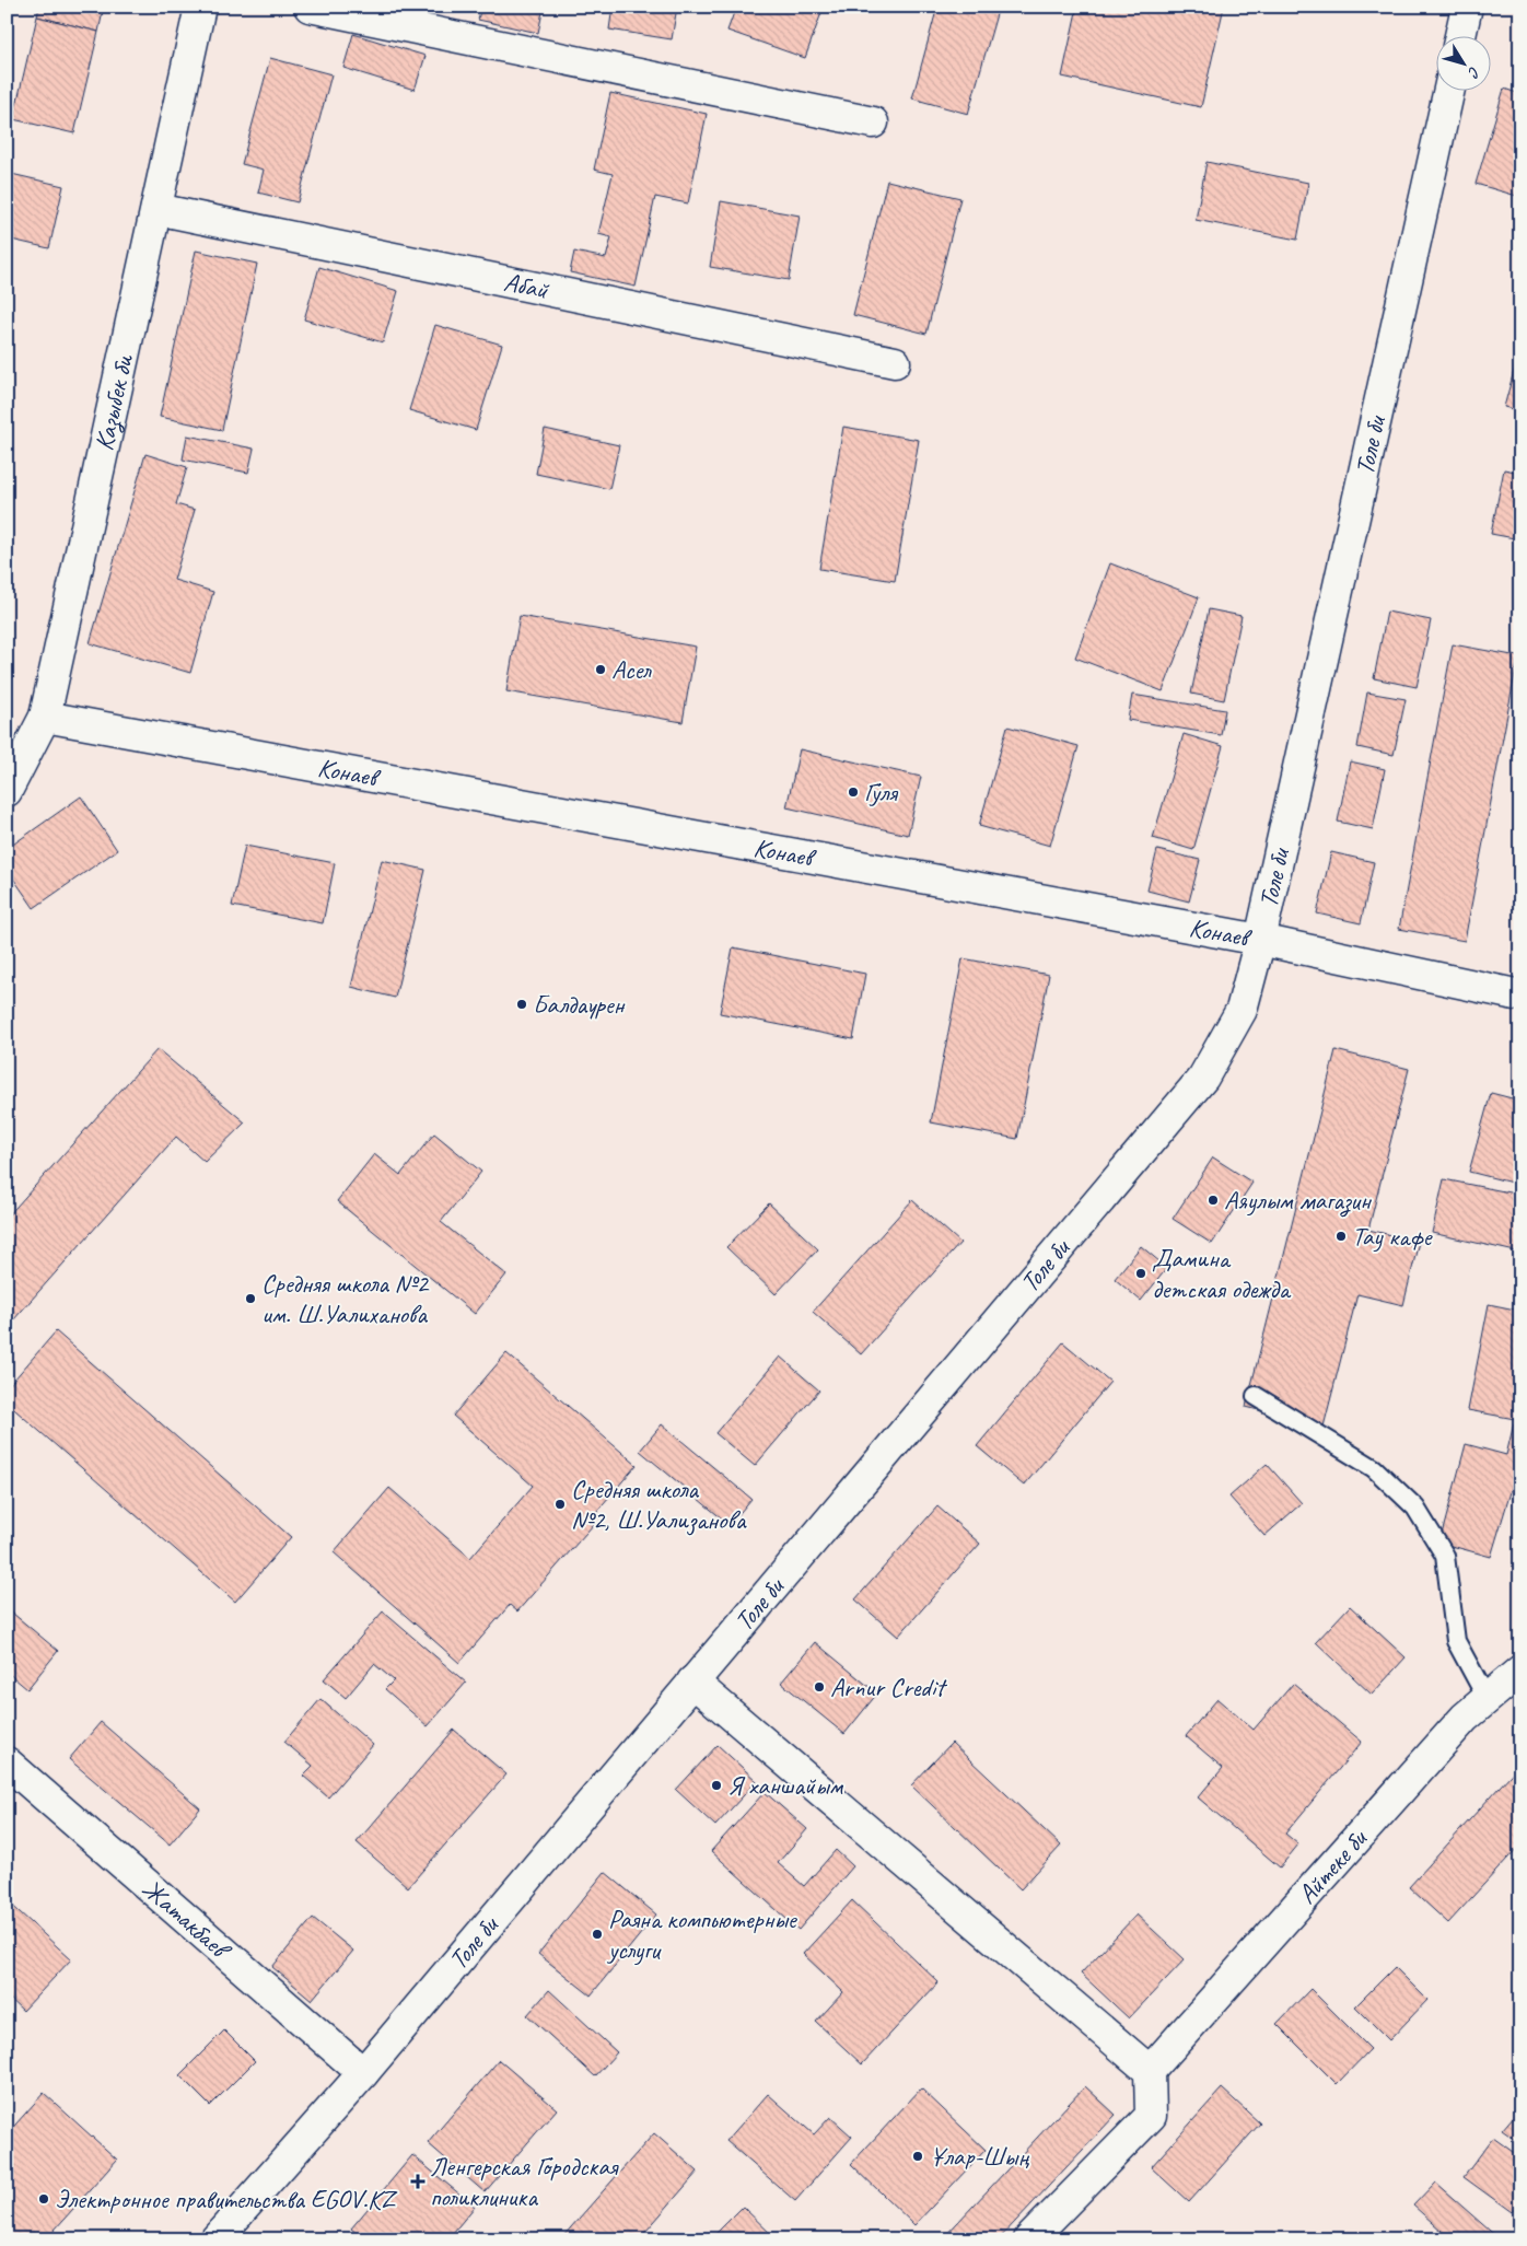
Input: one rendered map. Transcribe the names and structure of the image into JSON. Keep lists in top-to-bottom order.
{
  "streets": {
    "street": [
      "Абай",
      "Казыбек би",
      "Толе би",
      "Конаев",
      "Айтеке би",
      "Жатакбаев"
    ]
  },
  "crossings": [
    ["Абай", "Казыбек би"],
    ["Казыбек би", "Конаев"],
    ["Толе би", "Конаев"],
    ["Толе би", "Жатакбаев"]
  ],
  "places": {
    "other": [
      "Асел",
      "Гуля",
      "Балдаурен",
      "Аяулым магазин",
      "Тау кафе",
      "Дамина детская одежда",
      "Средняя школа №2 им. Ш.Уалиханова",
      "Средняя школа №2, Ш.Уализанова",
      "Arnur Credit",
      "Я ханшайым",
      "Раяна компьютерные услуги",
      "Ұлар-Шың",
      "Электронное правительства EGOV.KZ"
    ],
    "health": ["Ленгерская Городская поликлиника"]
  },
  "north": "bottom right"
}
